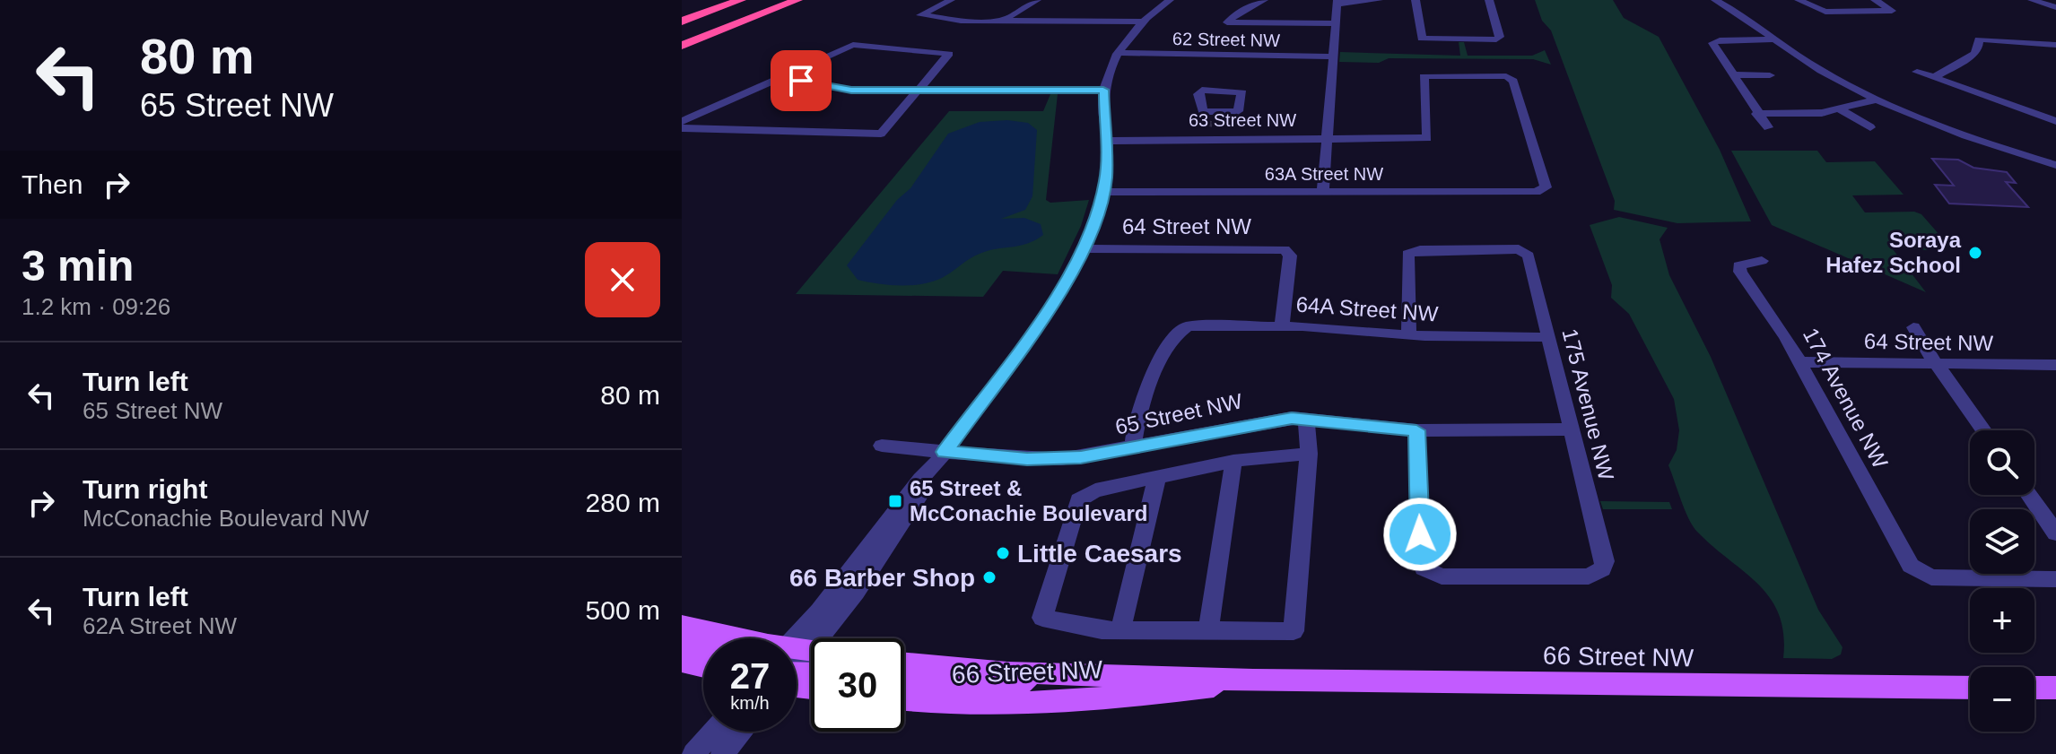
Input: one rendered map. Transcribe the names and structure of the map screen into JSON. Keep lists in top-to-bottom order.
{
  "streets": {
    "main road": ["66 Street NW"],
    "street": [
      "62 Street NW",
      "63 Street NW",
      "63A Street NW",
      "64 Street NW",
      "64A Street NW",
      "174 Avenue NW",
      "175 Avenue NW",
      "65 Street NW"
    ]
  },
  "crossings": [
    ["63 Street NW", "63A Street NW"],
    ["64 Street NW", "64A Street NW"],
    ["64 Street NW", "174 Avenue NW"],
    ["64A Street NW", "175 Avenue NW"],
    ["64A Street NW", "65 Street NW"],
    ["175 Avenue NW", "65 Street NW"]
  ],
  "places": {
    "other": ["Soraya Hafez School", "Little Caesars", "66 Barber Shop"],
    "transit": ["65 Street & McConachie Boulevard"]
  },
  "page": {
    "turn": ["80 m", "65 Street NW"],
    "then": "Then",
    "heading": ["3 min", "1.2 km · 09:26"],
    "list": [
      {
        "name": "Turn left",
        "note": "65 Street NW",
        "value": "80 m"
      },
      {
        "name": "Turn right",
        "note": "McConachie Boulevard NW",
        "value": "280 m"
      },
      {
        "name": "Turn left",
        "note": "62A Street NW",
        "value": "500 m"
      }
    ],
    "map_buttons": ["+", "−"],
    "speed": "27 km/h",
    "limit": "30"
  }
}
